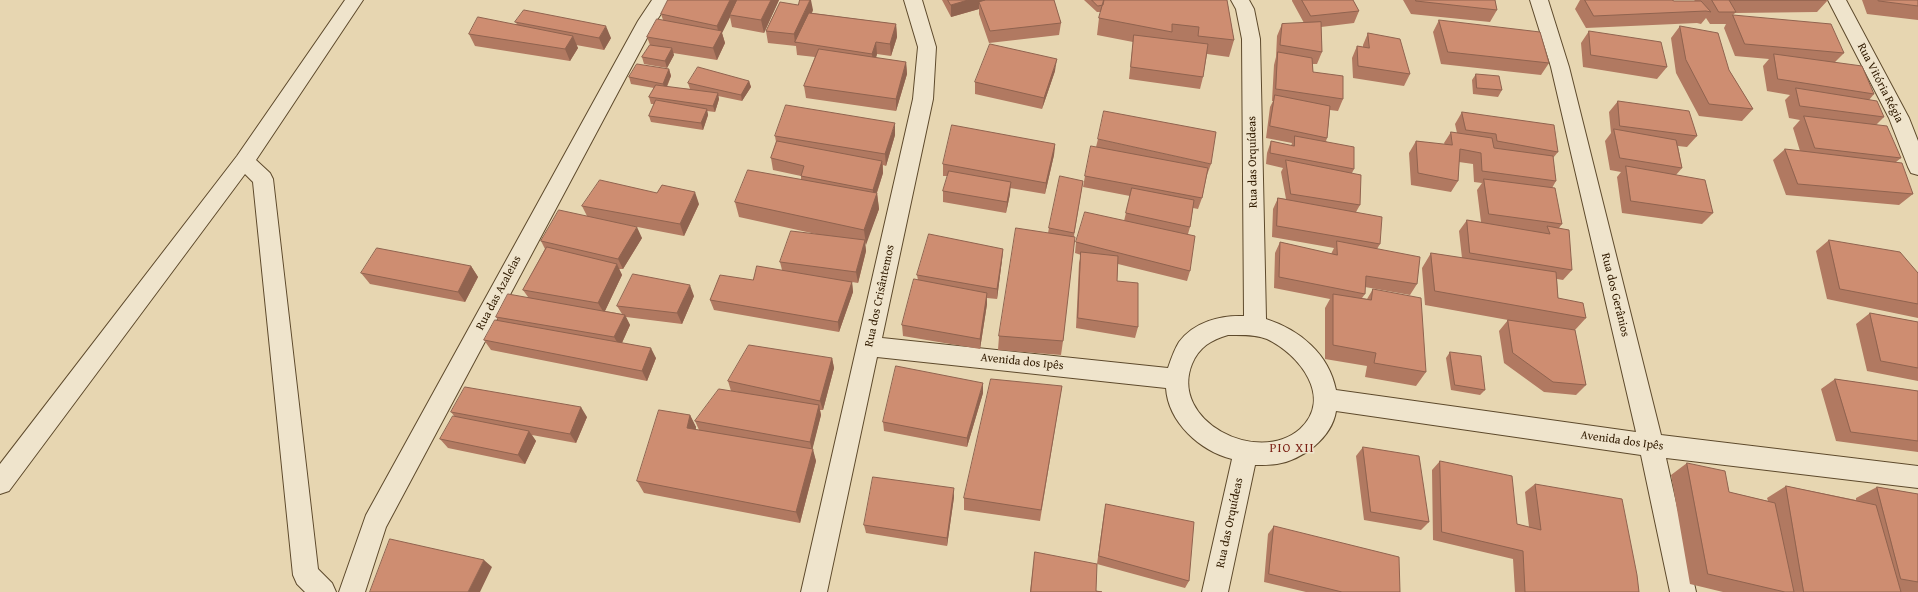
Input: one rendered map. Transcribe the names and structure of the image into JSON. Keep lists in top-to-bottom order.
{
  "streets": {
    "street": [
      "Rua Vitória Régia",
      "Rua das Orquídeas",
      "Rua das Azaleias",
      "Rua dos Gerânios",
      "Rua dos Crisântemos",
      "Avenida dos Ipês"
    ]
  },
  "crossings": [
    ["Rua das Orquídeas", "Avenida dos Ipês"],
    ["Rua dos Gerânios", "Avenida dos Ipês"],
    ["Rua dos Crisântemos", "Avenida dos Ipês"]
  ],
  "districts": ["PIO XII"]
}
